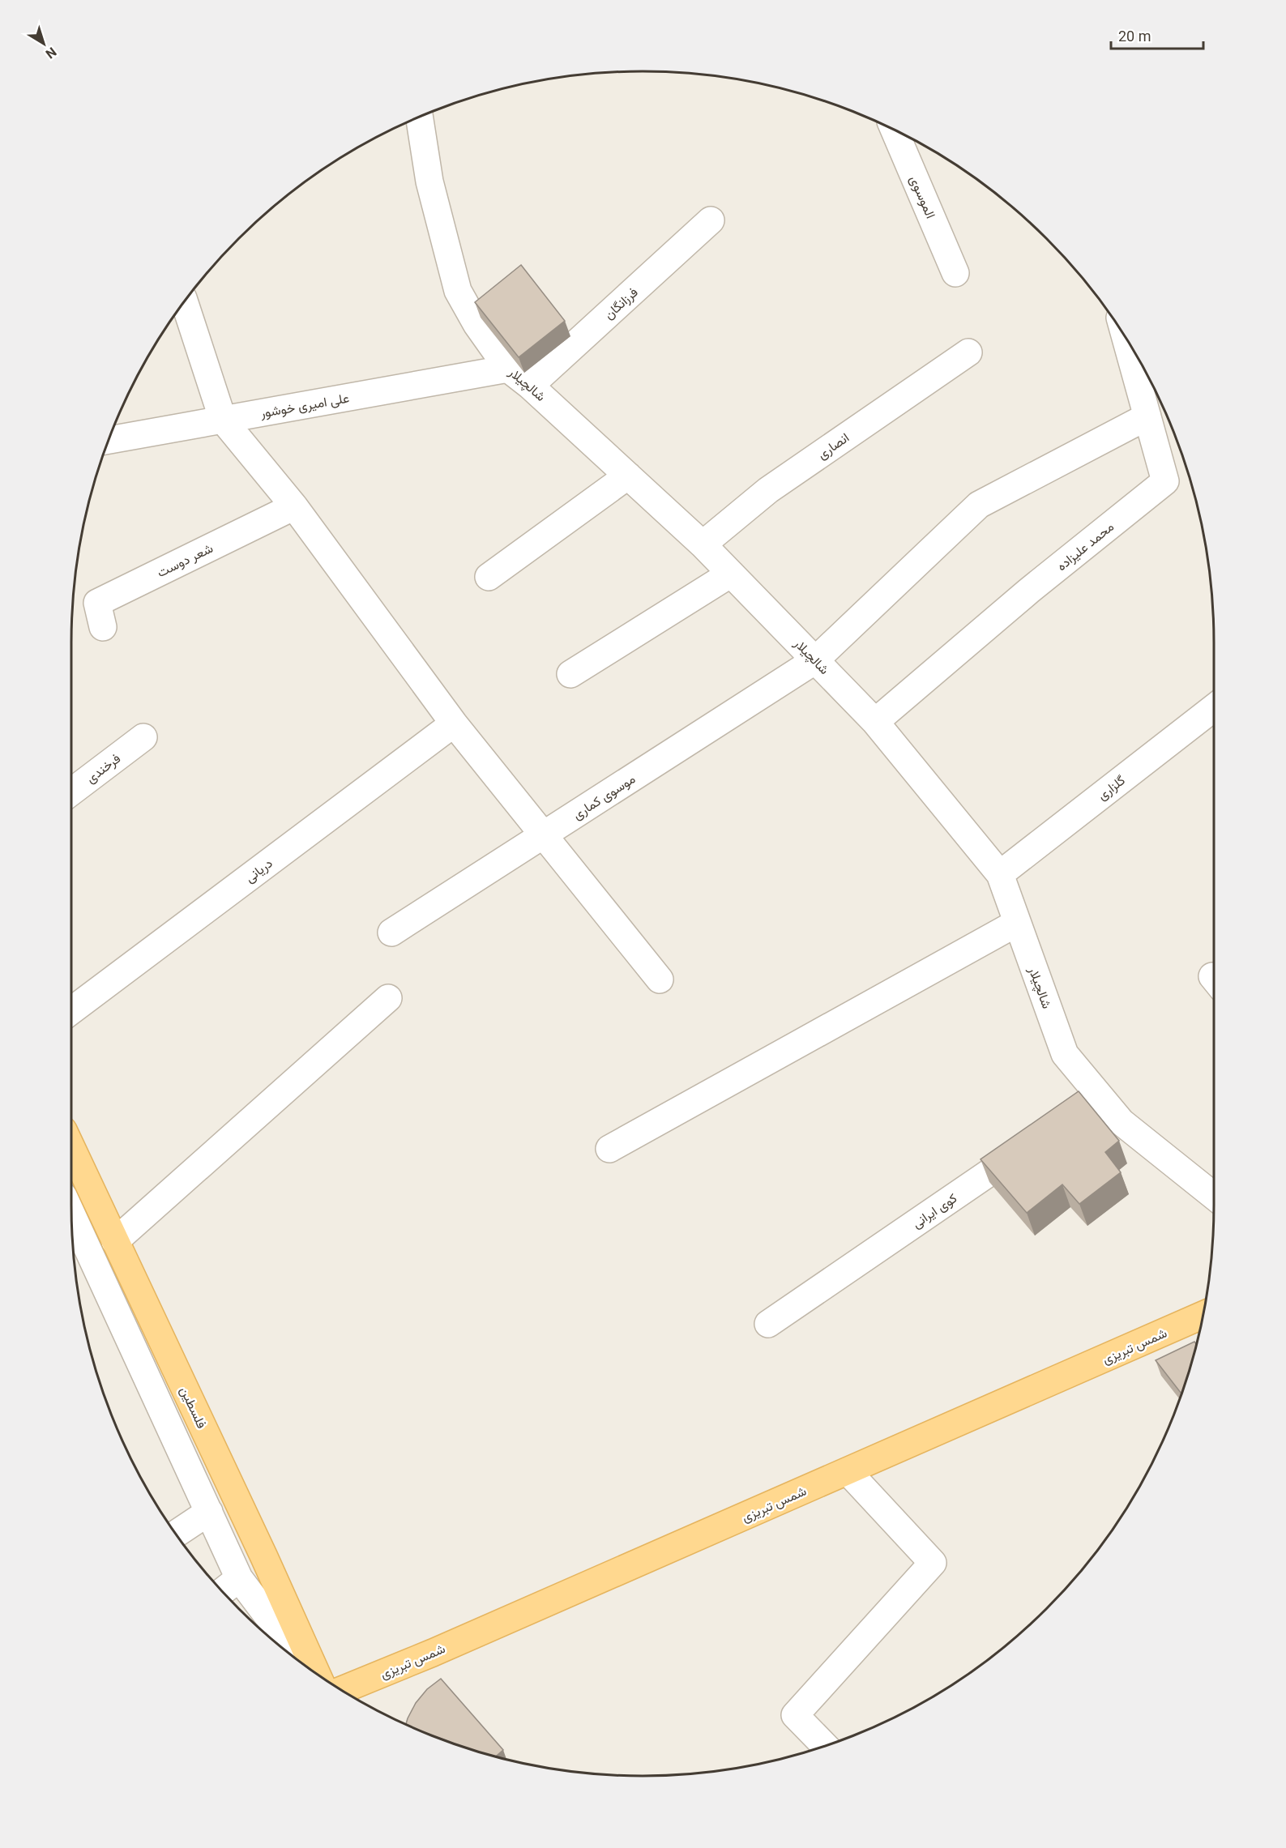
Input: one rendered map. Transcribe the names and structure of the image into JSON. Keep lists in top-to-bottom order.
{
  "streets": {
    "main road": ["شمس تبریزی", "فلسطین"],
    "street": [
      "الموسوی",
      "فرزانگان",
      "شالچیلار",
      "علی امیری خوشور",
      "انصاری",
      "محمد علیزاده",
      "شعر دوست",
      "فرخندی",
      "گلزاری",
      "موسوی کماری",
      "دریانی",
      "کوی ایرانی"
    ]
  },
  "crossings": [
    ["فرزانگان", "شالچیلار"],
    ["شالچیلار", "علی امیری خوشور"],
    ["شالچیلار", "انصاری"],
    ["شالچیلار", "محمد علیزاده"],
    ["شالچیلار", "گلزاری"],
    ["شالچیلار", "موسوی کماری"],
    ["محمد علیزاده", "موسوی کماری"]
  ],
  "scale_bar": "20 m",
  "north": "bottom right"
}
